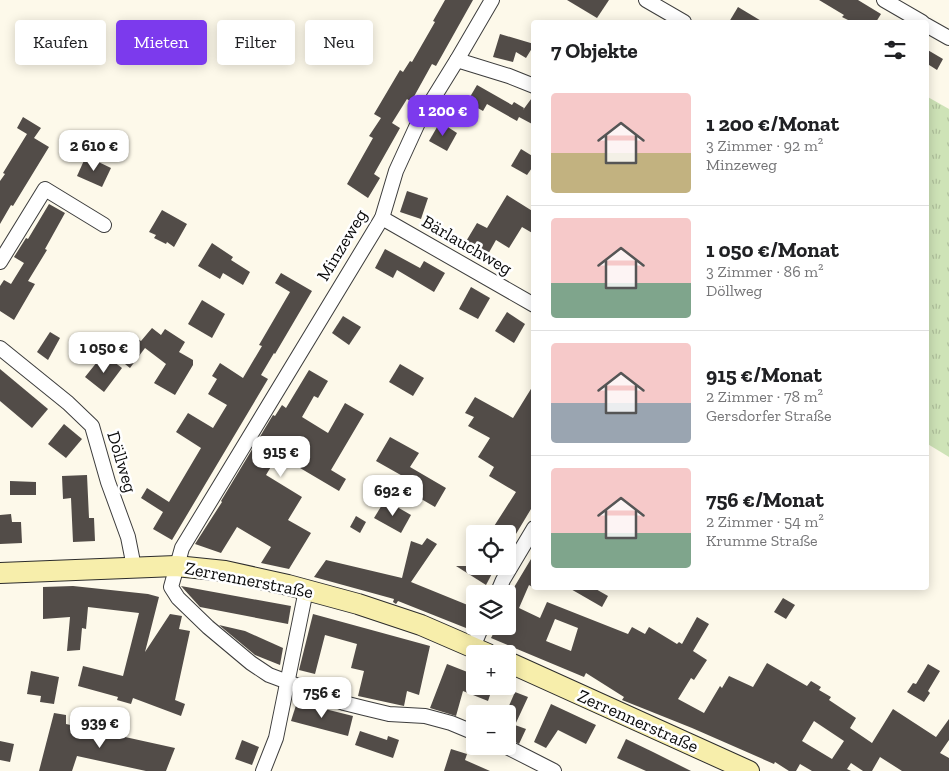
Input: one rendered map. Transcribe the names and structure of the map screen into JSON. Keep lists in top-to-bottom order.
{
  "streets": {
    "main road": ["Zerrennerstraße"],
    "street": ["Minzeweg", "Bärlauchweg", "Döllweg"]
  },
  "crossings": [
    ["Minzeweg", "Bärlauchweg"],
    ["Minzeweg", "Zerrennerstraße"],
    ["Döllweg", "Zerrennerstraße"]
  ],
  "page": {
    "chip": [
      "Kaufen",
      "Mieten",
      "Filter",
      "Neu"
    ],
    "heading": "7 Objekte",
    "list": [
      {
        "name": "1 200 €/Monat",
        "note": "3 Zimmer · 92 m² · Minzeweg"
      },
      {
        "name": "1 050 €/Monat",
        "note": "3 Zimmer · 86 m² · Döllweg"
      },
      {
        "name": "915 €/Monat",
        "note": "2 Zimmer · 78 m² · Gersdorfer Straße"
      },
      {
        "name": "756 €/Monat",
        "note": "2 Zimmer · 54 m² · Krumme Straße"
      }
    ],
    "price": [
      "1 200 €",
      "2 610 €",
      "1 050 €",
      "915 €",
      "692 €",
      "756 €",
      "939 €"
    ],
    "map_buttons": ["+", "−"]
  }
}
